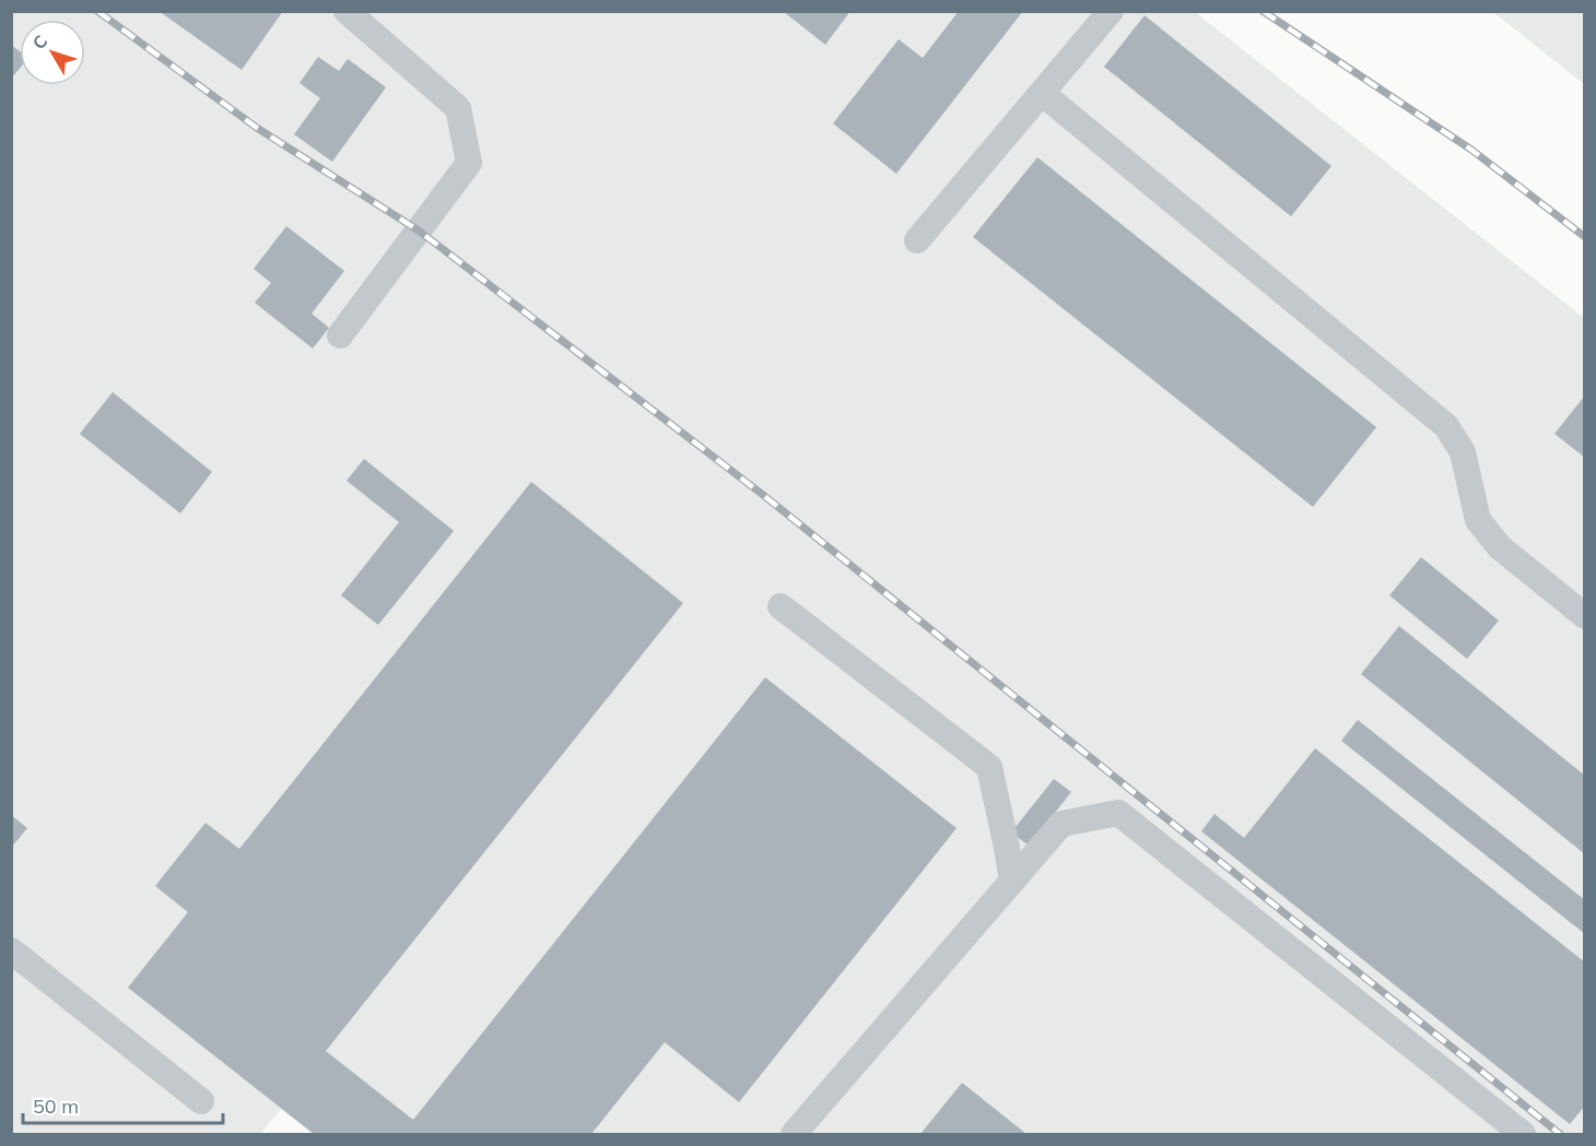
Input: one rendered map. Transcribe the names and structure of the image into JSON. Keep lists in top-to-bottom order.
{
  "scale_bar": "50 m",
  "north": "top left"
}
